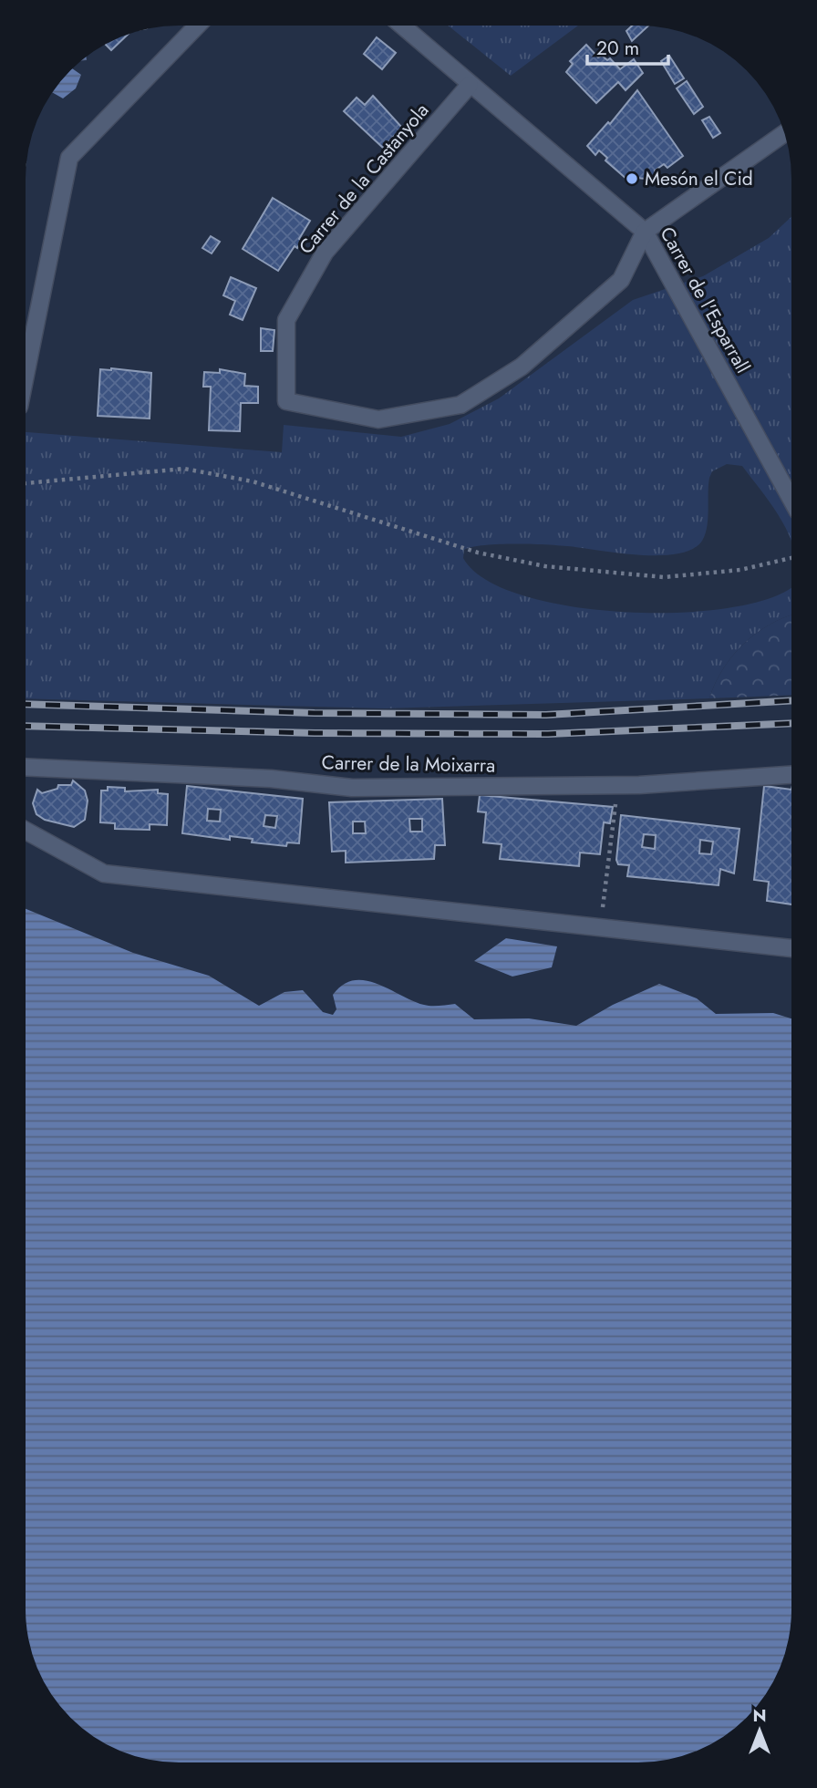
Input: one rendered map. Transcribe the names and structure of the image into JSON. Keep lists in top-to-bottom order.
{
  "streets": {
    "street": ["Carrer de la Castanyola", "Carrer de l'Esparrall", "Carrer de la Moixarra"]
  },
  "crossings": [
    ["Carrer de la Castanyola", "Carrer de l'Esparrall"]
  ],
  "places": ["Mesón el Cid"],
  "scale_bar": "20 m",
  "north": "top"
}
